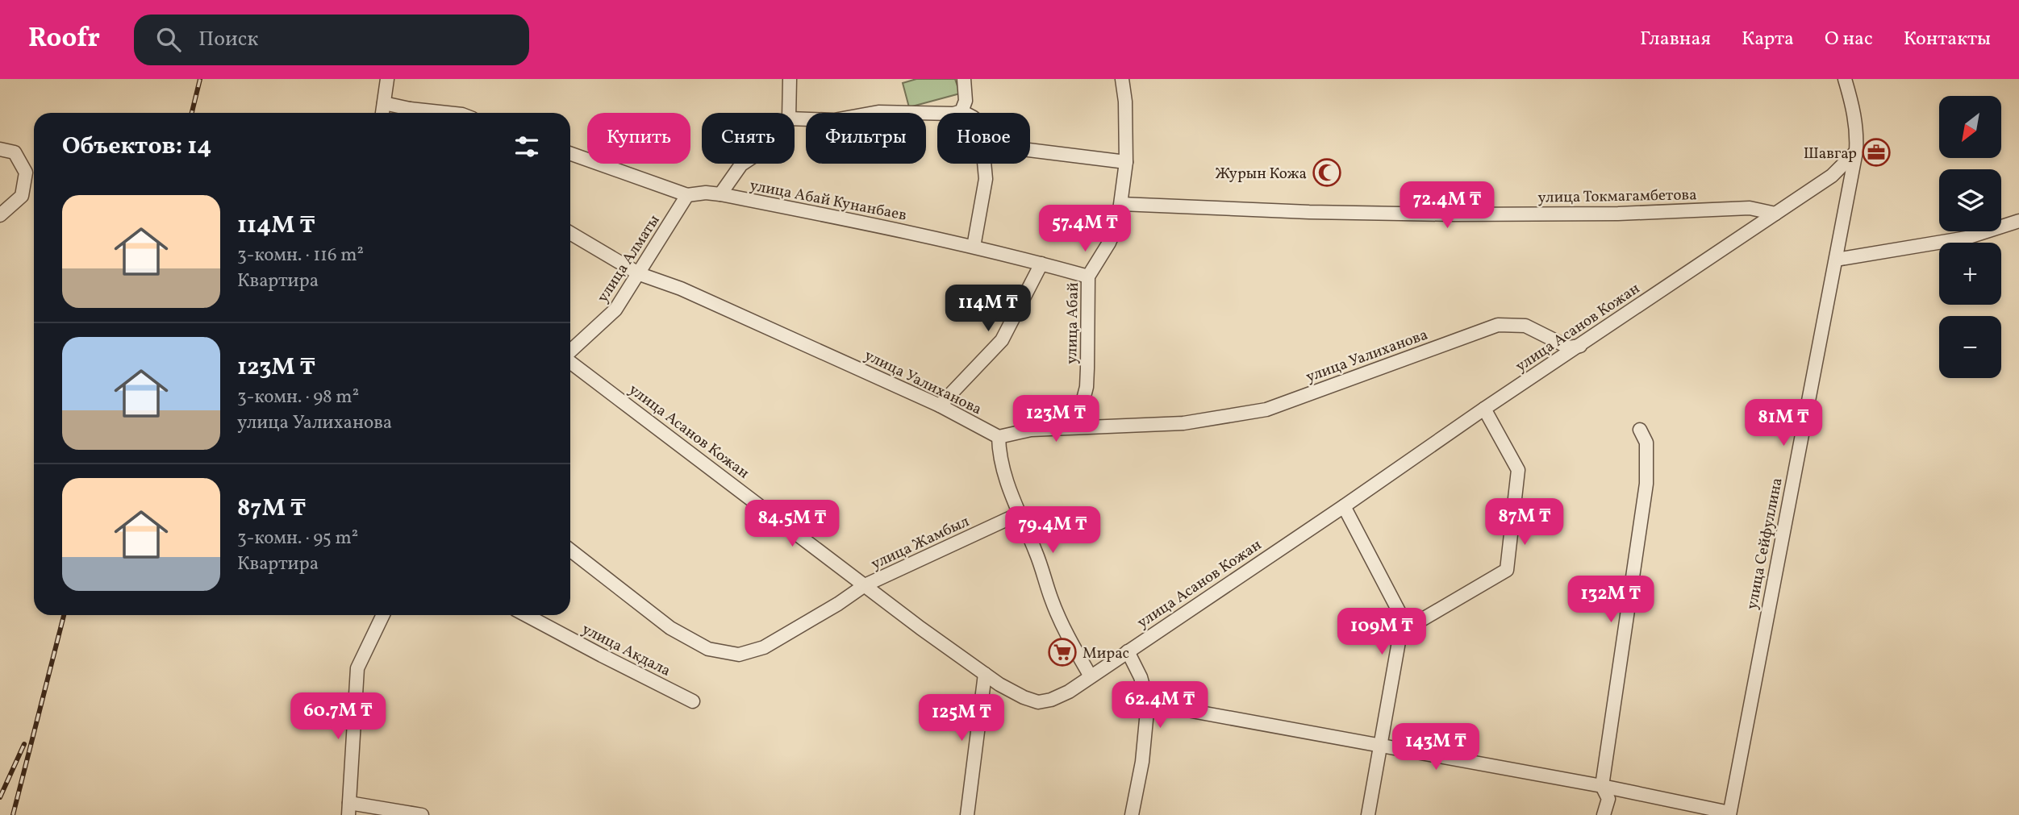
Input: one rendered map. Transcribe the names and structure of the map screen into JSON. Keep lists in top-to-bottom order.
{
  "streets": {
    "street": [
      "улица Токмагамбетова",
      "улица Абай Кунанбаев",
      "улица Алматы",
      "улица Абай",
      "улица Асанов Кожан",
      "улица Уалиханова",
      "улица Жамбыл",
      "улица Сейфуллина",
      "улица Акдала"
    ]
  },
  "crossings": [
    ["улица Токмагамбетова", "улица Абай"],
    ["улица Токмагамбетова", "улица Асанов Кожан"],
    ["улица Абай Кунанбаев", "улица Алматы"],
    ["улица Абай Кунанбаев", "улица Абай"],
    ["улица Алматы", "улица Уалиханова"],
    ["улица Абай", "улица Уалиханова"],
    ["улица Асанов Кожан", "улица Уалиханова"],
    ["улица Асанов Кожан", "улица Жамбыл"],
    ["улица Асанов Кожан", "улица Сейфуллина"]
  ],
  "places": {
    "office": ["Шавгар"],
    "mosque": ["Журын Кожа"],
    "supermarket": ["Мирас"]
  },
  "north": "bottom left",
  "page": {
    "header": "Roofr",
    "search": "Поиск",
    "nav": [
      "Главная",
      "Карта",
      "О нас",
      "Контакты"
    ],
    "map_buttons": ["+", "−"],
    "chip": [
      "Купить",
      "Снять",
      "Фильтры",
      "Новое"
    ],
    "heading": "Объектов: 14",
    "list": [
      {
        "name": "114M ₸",
        "note": "3-комн. · 116 m² · Квартира"
      },
      {
        "name": "123M ₸",
        "note": "3-комн. · 98 m² · улица Уалиханова"
      },
      {
        "name": "87M ₸",
        "note": "3-комн. · 95 m² · Квартира"
      }
    ],
    "price": [
      "72.4M ₸",
      "57.4M ₸",
      "114M ₸",
      "123M ₸",
      "81M ₸",
      "87M ₸",
      "84.5M ₸",
      "79.4M ₸",
      "132M ₸",
      "109M ₸",
      "62.4M ₸",
      "60.7M ₸",
      "125M ₸",
      "143M ₸"
    ]
  }
}
